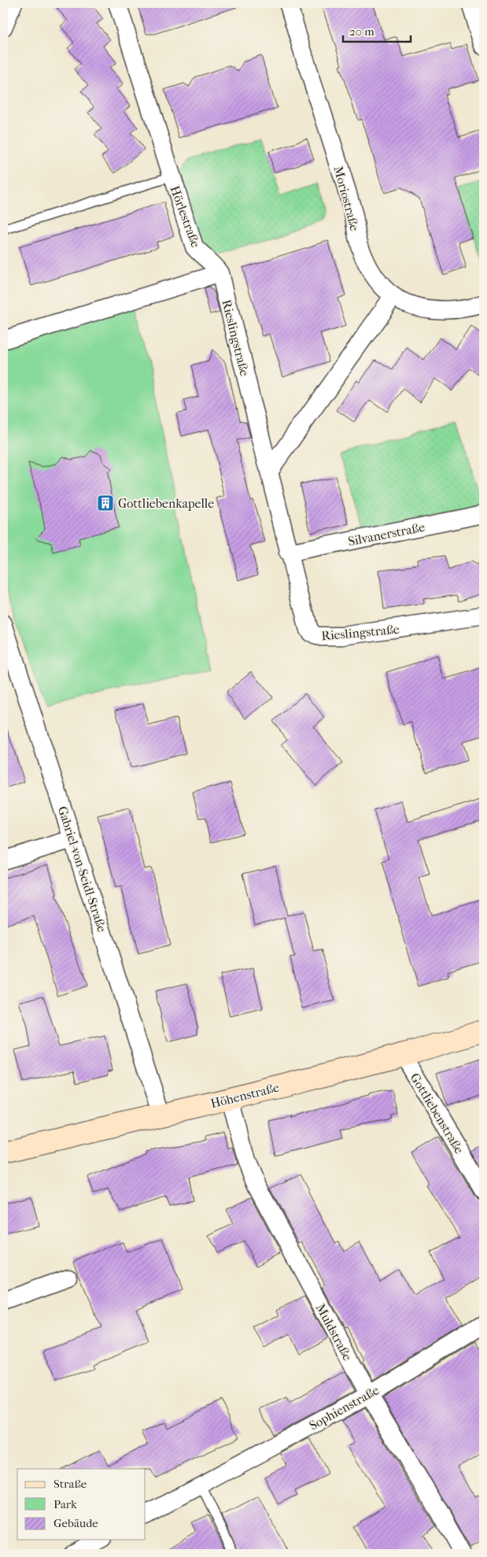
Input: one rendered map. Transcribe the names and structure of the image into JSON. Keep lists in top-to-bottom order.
{
  "streets": {
    "main road": ["Höhenstraße"],
    "street": [
      "Moriostraße",
      "Hörlestraße",
      "Rieslingstraße",
      "Silvanerstraße",
      "Gabriel-von-Seidl-Straße",
      "Gottliebenstraße",
      "Muldstraße",
      "Sophienstraße"
    ]
  },
  "crossings": [
    ["Hörlestraße", "Rieslingstraße"],
    ["Rieslingstraße", "Silvanerstraße"],
    ["Gabriel-von-Seidl-Straße", "Höhenstraße"],
    ["Höhenstraße", "Gottliebenstraße"],
    ["Höhenstraße", "Muldstraße"],
    ["Muldstraße", "Sophienstraße"]
  ],
  "places": {
    "building": ["Gottliebenkapelle"]
  },
  "legend": ["Straße", "Park", "Gebäude"],
  "scale_bar": "20 m"
}
